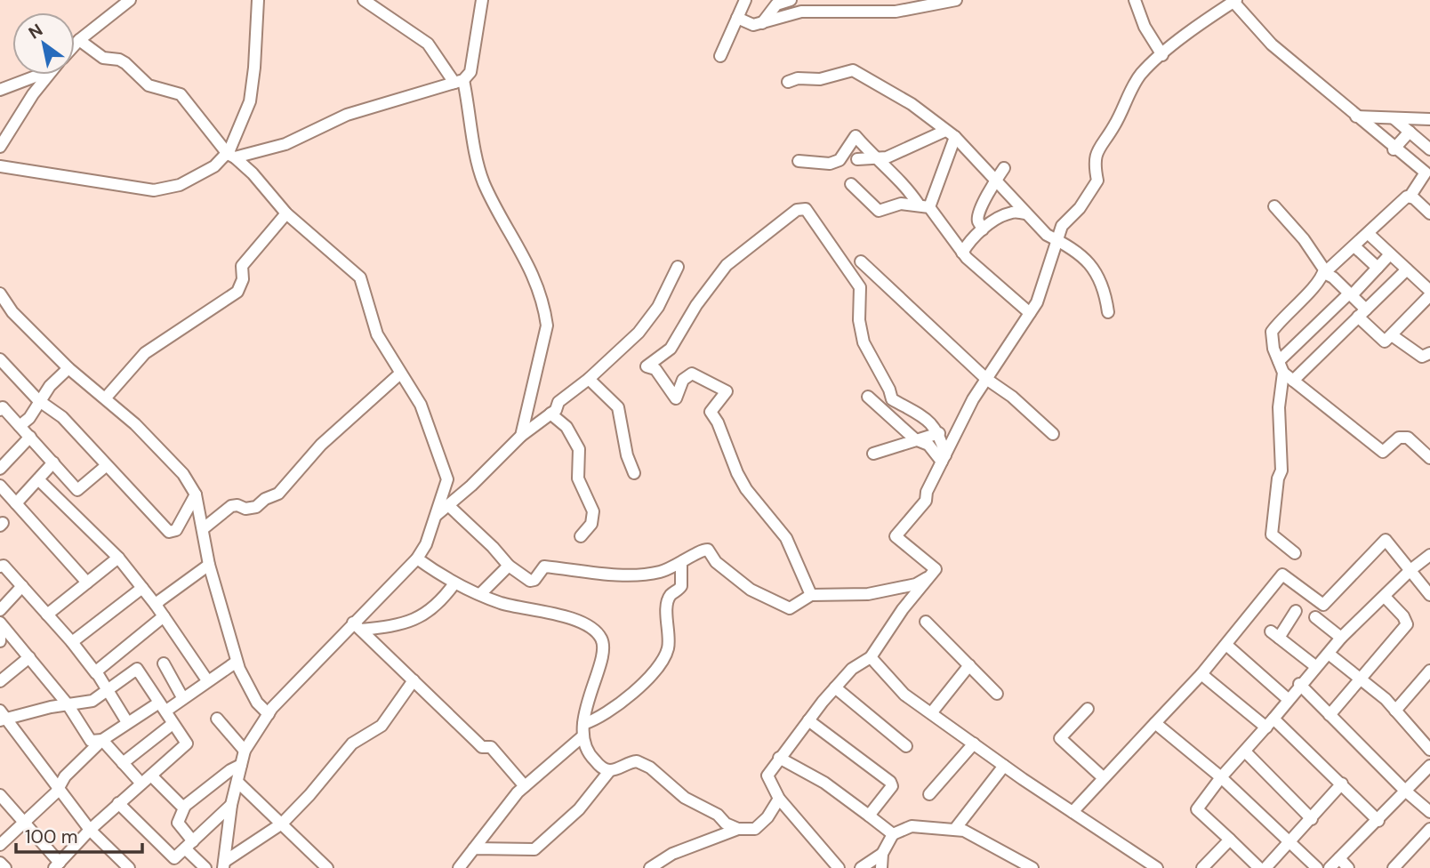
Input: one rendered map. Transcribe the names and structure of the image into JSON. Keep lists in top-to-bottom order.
{
  "scale_bar": "100 m",
  "north": "top left"
}
